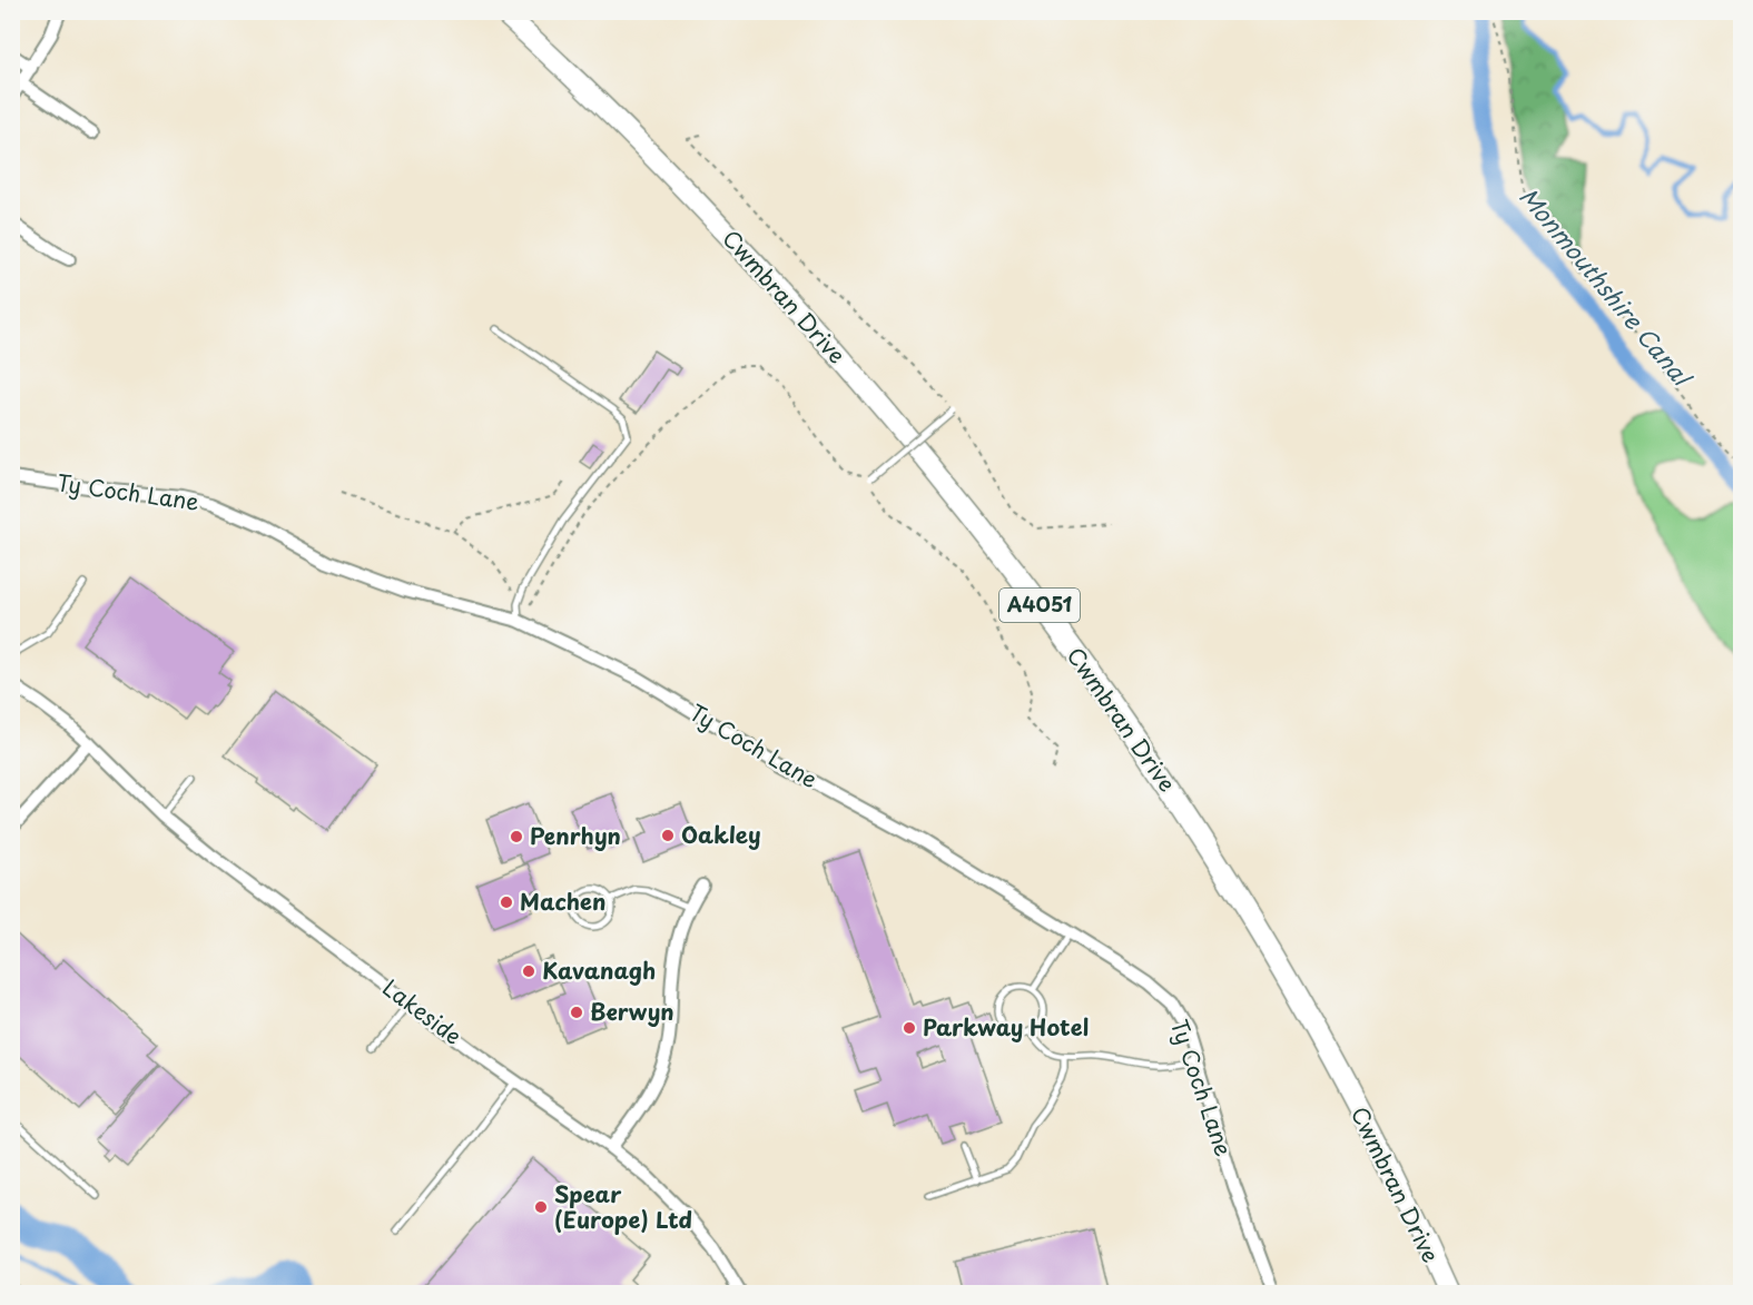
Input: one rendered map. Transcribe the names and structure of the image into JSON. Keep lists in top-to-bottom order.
{
  "streets": {
    "main road": ["Cwmbran Drive", "A4051"],
    "street": ["Ty Coch Lane", "Lakeside"]
  },
  "water": ["Monmouthshire Canal"],
  "places": [
    "Oakley",
    "Penrhyn",
    "Machen",
    "Kavanagh",
    "Berwyn",
    "Parkway Hotel",
    "Spear (Europe) Ltd"
  ]
}
